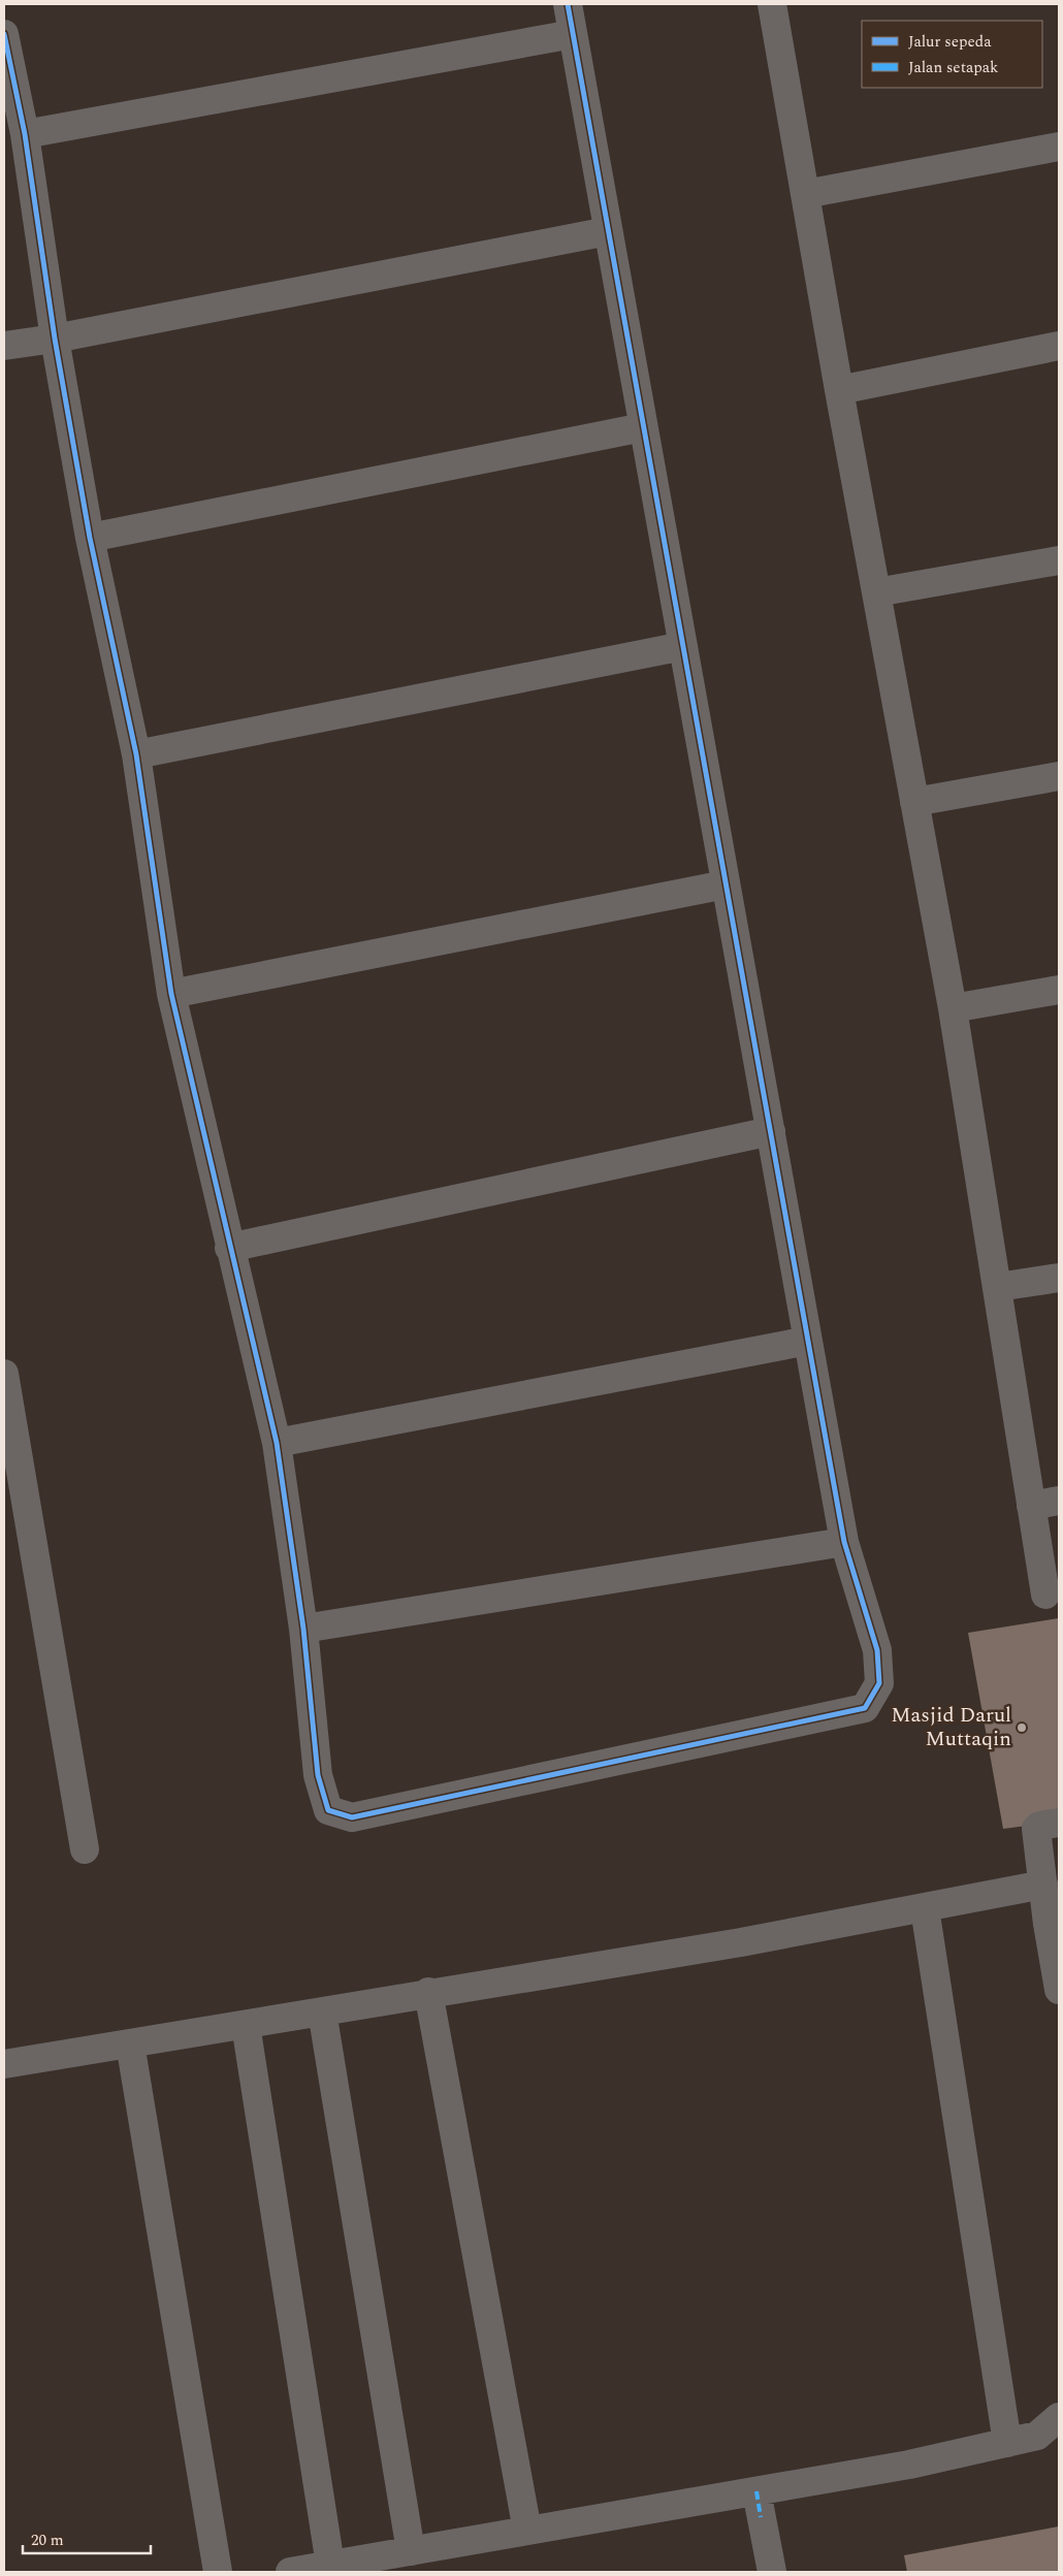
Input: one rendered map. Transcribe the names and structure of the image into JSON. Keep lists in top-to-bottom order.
{
  "places": ["Masjid Darul Muttaqin"],
  "legend": ["Jalur sepeda", "Jalan setapak"],
  "scale_bar": "20 m"
}
